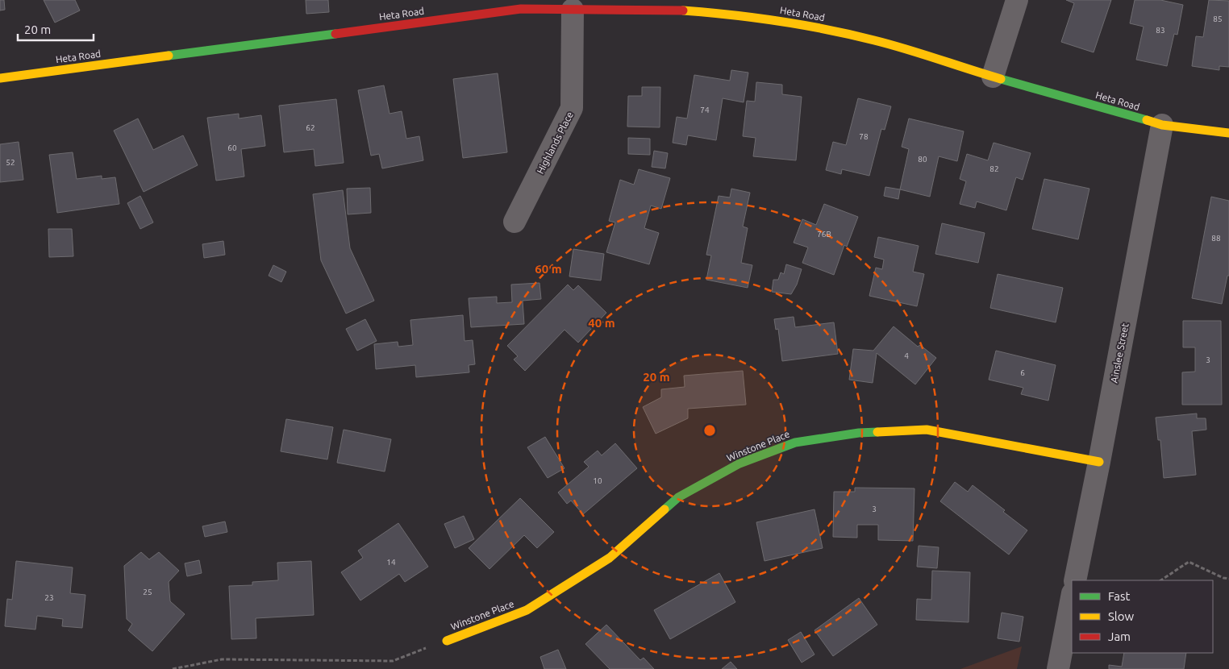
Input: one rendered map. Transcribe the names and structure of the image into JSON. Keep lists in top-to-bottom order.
{
  "streets": {
    "street": [
      "Heta Road",
      "Highlands Place",
      "Ainslee Street",
      "Winstone Place"
    ]
  },
  "crossings": [
    ["Heta Road", "Highlands Place"],
    ["Heta Road", "Ainslee Street"],
    ["Ainslee Street", "Winstone Place"]
  ],
  "house_numbers": [
    "85",
    "83",
    "74",
    "62",
    "78",
    "60",
    "80",
    "52",
    "82",
    "76B",
    "88",
    "4",
    "3",
    "6",
    "10",
    "3",
    "14",
    "25",
    "23"
  ],
  "legend": ["Fast", "Slow", "Jam"],
  "scale_bar": "20 m",
  "rings": ["60 m", "40 m", "20 m"]
}
